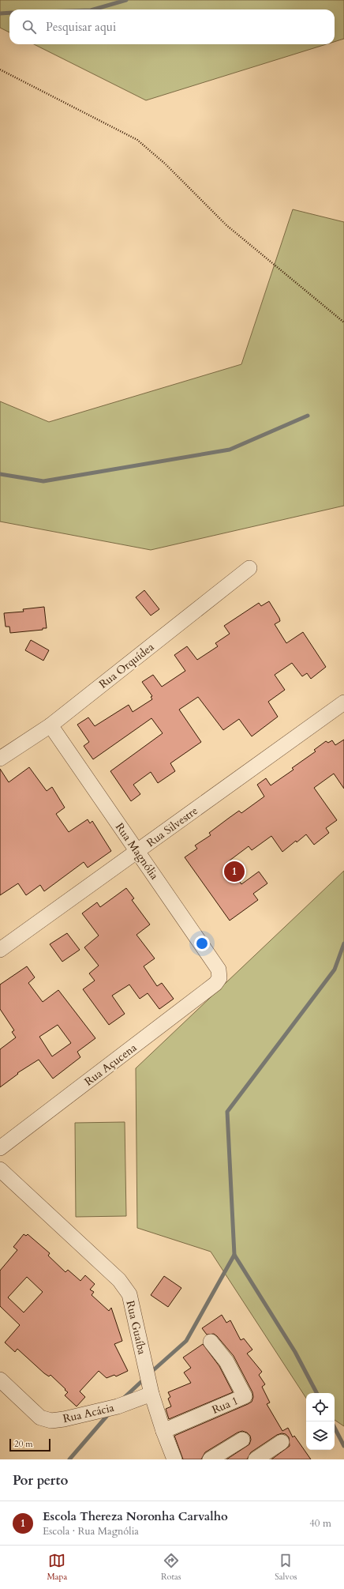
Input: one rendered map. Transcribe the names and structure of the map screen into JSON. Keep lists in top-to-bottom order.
{
  "streets": {
    "street": [
      "Rua Orquídea",
      "Rua Silvestre",
      "Rua Magnólia",
      "Rua Açucena",
      "Rua Guaíba",
      "Rua 1",
      "Rua Acácia"
    ]
  },
  "crossings": [
    ["Rua Orquídea", "Rua Magnólia"],
    ["Rua Silvestre", "Rua Magnólia"],
    ["Rua Magnólia", "Rua Açucena"],
    ["Rua Guaíba", "Rua 1"],
    ["Rua Guaíba", "Rua Acácia"]
  ],
  "scale_bar": "20 m",
  "page": {
    "search": "Pesquisar aqui",
    "pins": "1",
    "scale": "20 m",
    "heading": "Por perto",
    "list": [
      {
        "mark": "1",
        "name": "Escola Thereza Noronha Carvalho",
        "note": "Escola · Rua Magnólia",
        "value": "40 m"
      }
    ],
    "nav": ["Mapa", "Rotas", "Salvos"]
  }
}
